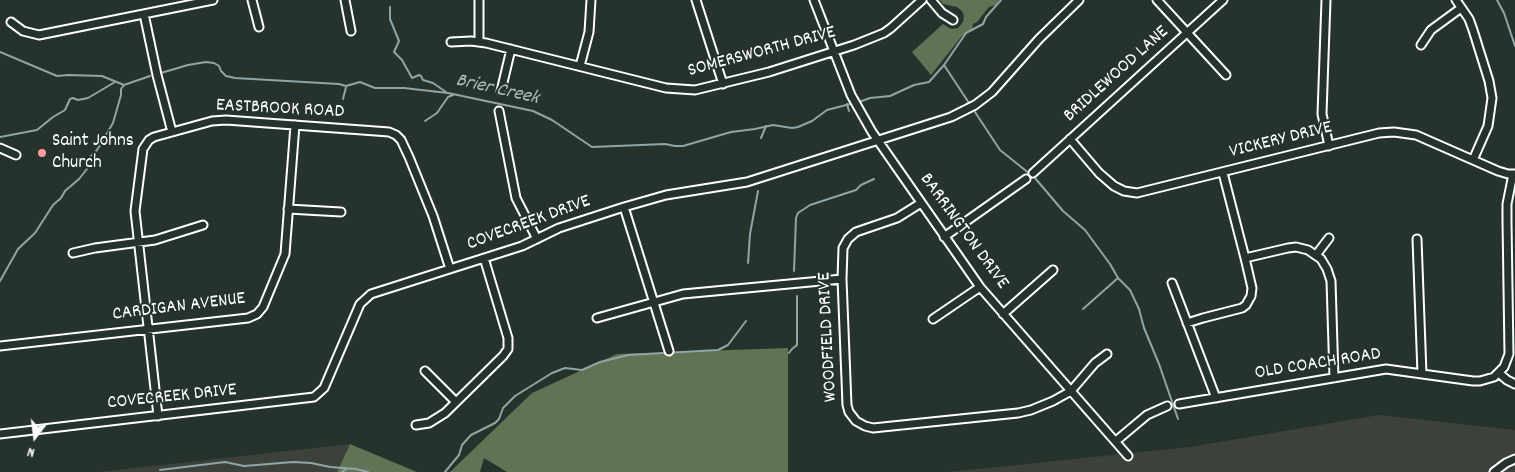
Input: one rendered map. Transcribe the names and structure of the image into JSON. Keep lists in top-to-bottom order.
{
  "streets": {
    "street": [
      "SOMERSWORTH DRIVE",
      "BRIDLEWOOD LANE",
      "EASTBROOK ROAD",
      "VICKERY DRIVE",
      "COVECREEK DRIVE",
      "BARRINGTON DRIVE",
      "CARDIGAN AVENUE",
      "WOODFIELD DRIVE",
      "OLD COACH ROAD"
    ]
  },
  "crossings": [
    ["SOMERSWORTH DRIVE", "BARRINGTON DRIVE"],
    ["BRIDLEWOOD LANE", "VICKERY DRIVE"],
    ["EASTBROOK ROAD", "COVECREEK DRIVE"],
    ["EASTBROOK ROAD", "CARDIGAN AVENUE"],
    ["COVECREEK DRIVE", "BARRINGTON DRIVE"],
    ["BARRINGTON DRIVE", "WOODFIELD DRIVE"]
  ],
  "water": ["Brier Creek"],
  "places": ["Saint Johns Church"],
  "north": "bottom"
}
